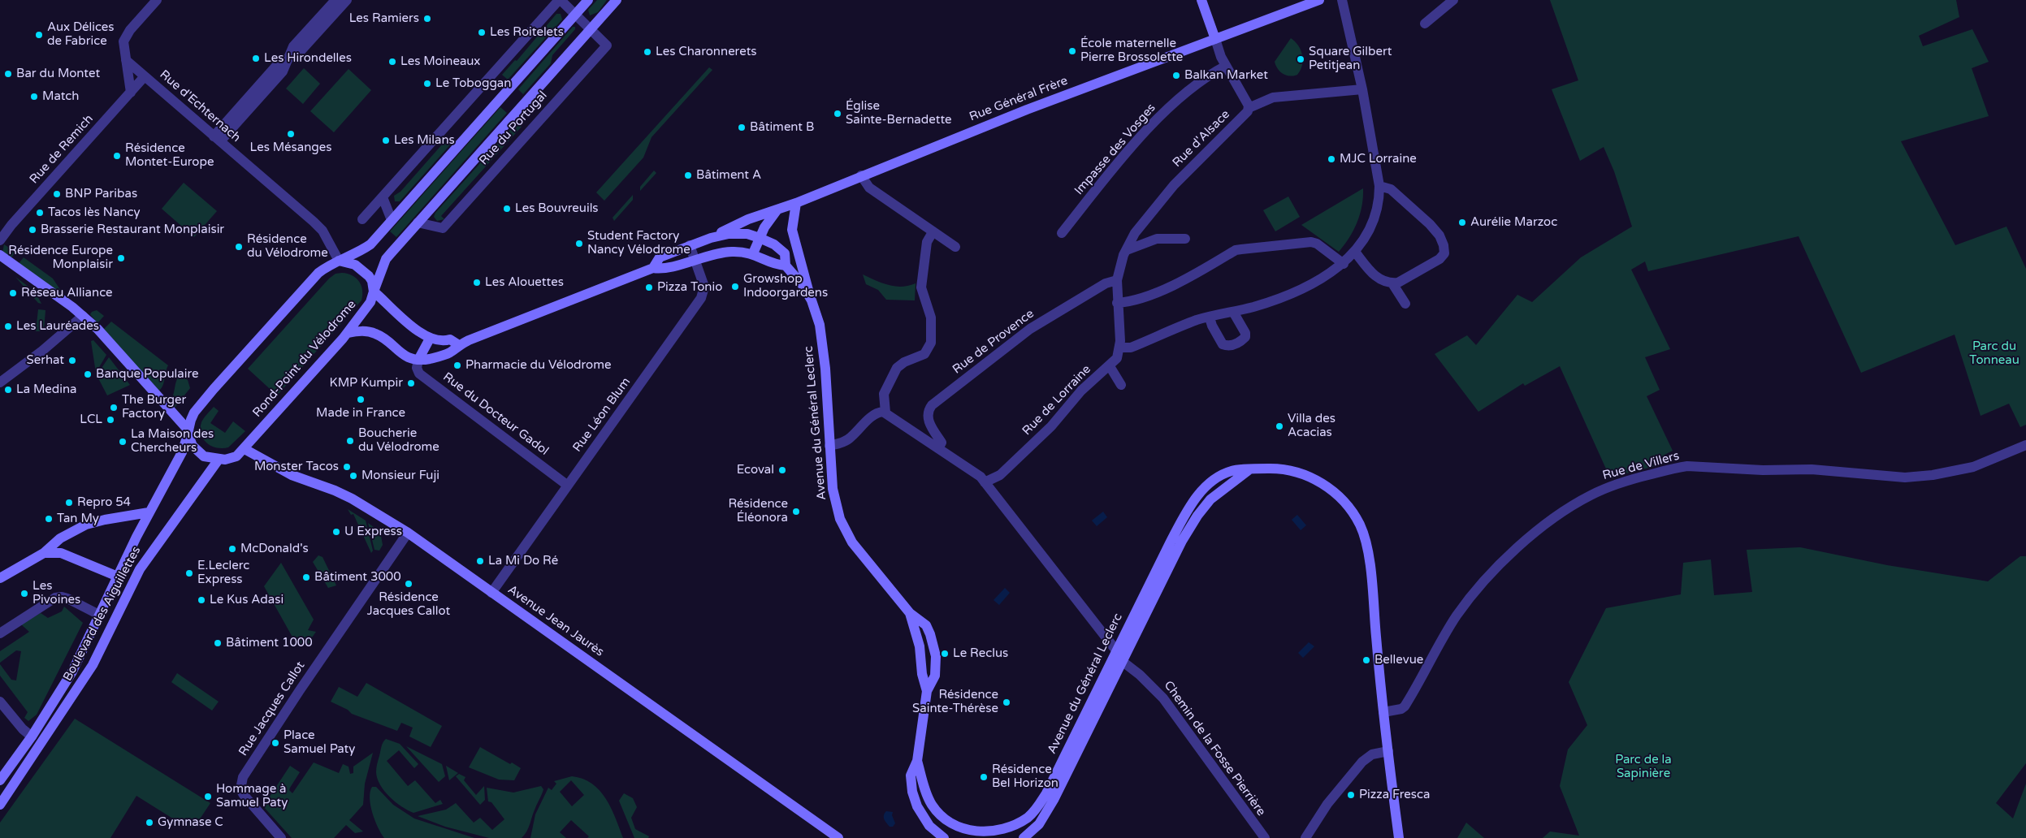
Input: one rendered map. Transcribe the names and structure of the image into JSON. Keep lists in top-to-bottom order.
{
  "streets": {
    "main road": [
      "Rue Général Frère",
      "Rond-Point du Vélodrome",
      "Avenue du Général Leclerc",
      "Boulevard des Aiguillettes",
      "Avenue Jean Jaurès"
    ],
    "street": [
      "Rue d'Echternach",
      "Rue du Portugal",
      "Rue d'Alsace",
      "Rue de Remich",
      "Impasse des Vosges",
      "Rue de Provence",
      "Rue de Lorraine",
      "Rue du Docteur Gadol",
      "Rue Léon Blum",
      "Rue de Villers",
      "Rue Jacques Callot",
      "Chemin de la Fosse Pierrière"
    ]
  },
  "crossings": [
    ["Rue Général Frère", "Rue d'Alsace"],
    ["Rue Général Frère", "Avenue du Général Leclerc"],
    ["Rue d'Echternach", "Rue de Remich"],
    ["Rue du Portugal", "Rond-Point du Vélodrome"],
    ["Rue d'Alsace", "Impasse des Vosges"],
    ["Rue d'Alsace", "Rue de Provence"],
    ["Rue d'Alsace", "Rue de Lorraine"],
    ["Rond-Point du Vélodrome", "Avenue du Général Leclerc"],
    ["Rond-Point du Vélodrome", "Boulevard des Aiguillettes"],
    ["Rond-Point du Vélodrome", "Avenue Jean Jaurès"],
    ["Rue du Docteur Gadol", "Rue Léon Blum"],
    ["Rue du Docteur Gadol", "Avenue du Général Leclerc"],
    ["Rue Léon Blum", "Avenue du Général Leclerc"],
    ["Rue Léon Blum", "Avenue Jean Jaurès"],
    ["Avenue du Général Leclerc", "Rue de Villers"],
    ["Avenue du Général Leclerc", "Chemin de la Fosse Pierrière"],
    ["Avenue Jean Jaurès", "Rue Jacques Callot"]
  ],
  "parks": ["Parc du Tonneau", "Parc de la Sapinière"],
  "places": [
    "Les Ramiers",
    "Les Roitelets",
    "Aux Délices de Fabrice",
    "École maternelle Pierre Brossolette",
    "Les Charonnerets",
    "Les Hirondelles",
    "Square Gilbert Petitjean",
    "Les Moineaux",
    "Bar du Montet",
    "Balkan Market",
    "Le Toboggan",
    "Match",
    "Église Sainte-Bernadette",
    "Bâtiment B",
    "Les Mésanges",
    "Les Milans",
    "Résidence Montet-Europe",
    "MJC Lorraine",
    "Bâtiment A",
    "BNP Paribas",
    "Les Bouvreuils",
    "Tacos lès Nancy",
    "Aurélie Marzoc",
    "Brasserie Restaurant Monplaisir",
    "Student Factory Nancy Vélodrome",
    "Résidence du Vélodrome",
    "Résidence Europe Monplaisir",
    "Les Alouettes",
    "Growshop Indoorgardens",
    "Pizza Tonio",
    "Réseau Alliance",
    "Les Lauréades",
    "Serhat",
    "Pharmacie du Vélodrome",
    "Banque Populaire",
    "KMP Kumpir",
    "La Medina",
    "Made in France",
    "The Burger Factory",
    "LCL",
    "Villa des Acacias",
    "Boucherie du Vélodrome",
    "La Maison des Chercheurs",
    "Monster Tacos",
    "Ecoval",
    "Monsieur Fuji",
    "Repro 54",
    "Résidence Éléonora",
    "Tan My",
    "U Express",
    "McDonald's",
    "La Mi Do Ré",
    "E.Leclerc Express",
    "Bâtiment 3000",
    "Résidence Jacques Callot",
    "Les Pivoines",
    "Le Kus Adasi",
    "Bâtiment 1000",
    "Le Reclus",
    "Bellevue",
    "Résidence Sainte-Thérèse",
    "Place Samuel Paty",
    "Résidence Bel Horizon",
    "Pizza Fresca",
    "Hommage à Samuel Paty",
    "Gymnase C"
  ]
}
